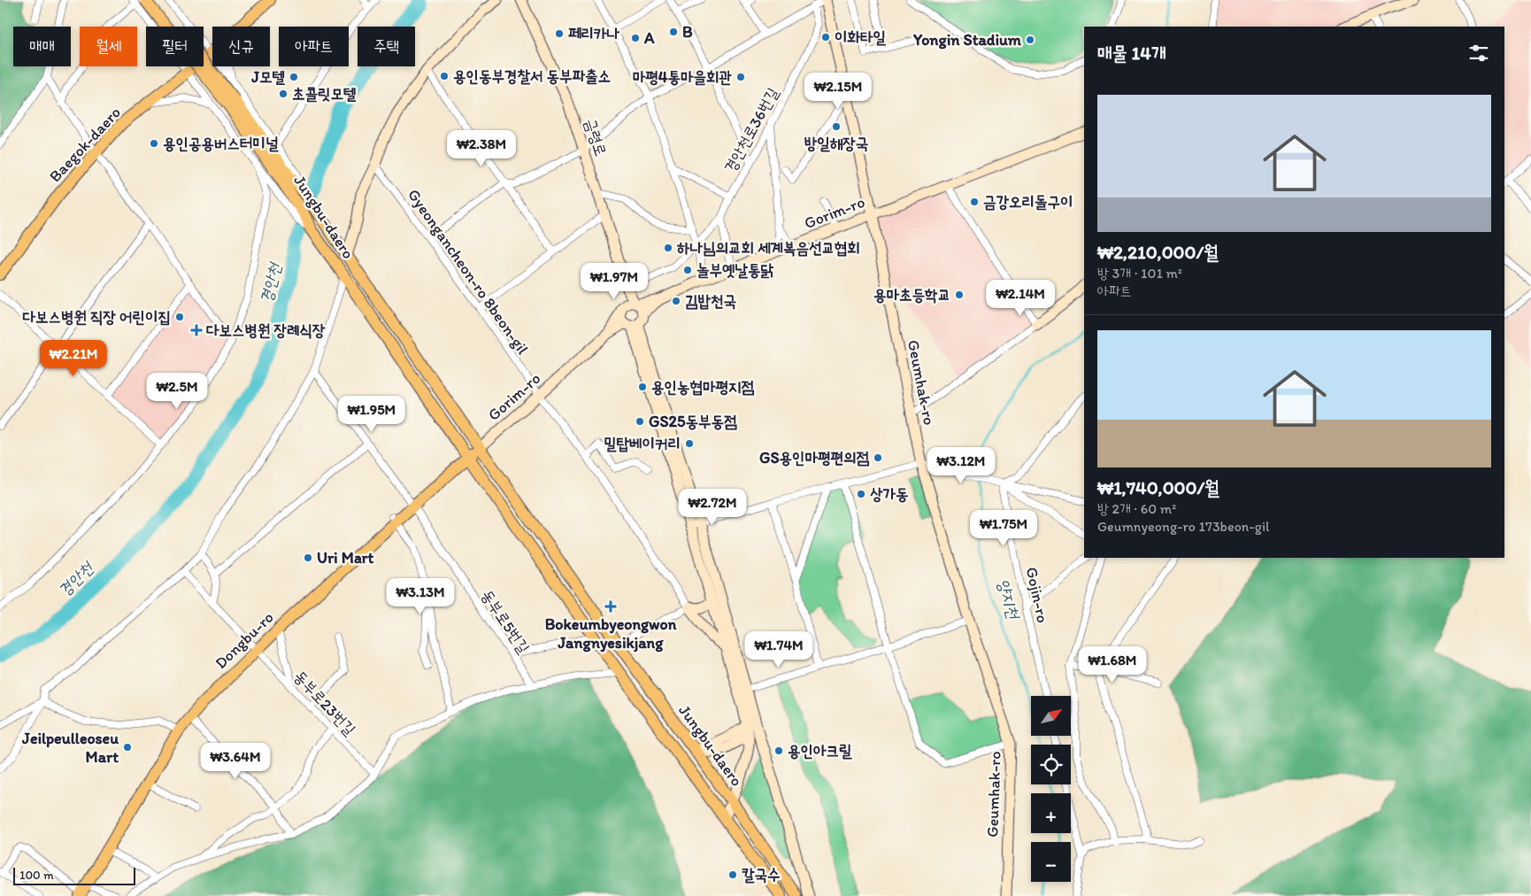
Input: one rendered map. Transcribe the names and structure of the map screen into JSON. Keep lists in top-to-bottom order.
{
  "streets": {
    "main road": ["Baegok-daero", "Jungbu-daero", "Dongbu-ro"],
    "street": [
      "경안천로36번길",
      "금령로",
      "Gorim-ro",
      "Gyeongancheon-ro 8beon-gil",
      "Geumhak-ro",
      "Gojin-ro",
      "동부로5번길",
      "동부로23번길"
    ]
  },
  "crossings": [
    ["금령로", "Gorim-ro"],
    ["Gorim-ro", "Jungbu-daero"],
    ["Gorim-ro", "Gyeongancheon-ro 8beon-gil"],
    ["Gorim-ro", "Geumhak-ro"],
    ["Gorim-ro", "Dongbu-ro"],
    ["Jungbu-daero", "Dongbu-ro"],
    ["동부로5번길", "Dongbu-ro"],
    ["Dongbu-ro", "동부로23번길"]
  ],
  "water": ["경안천", "양지천"],
  "places": {
    "other": [
      "B",
      "페리카나",
      "이화타일",
      "A",
      "Yongin Stadium",
      "용인동부경찰서 동부파출소",
      "J모텔",
      "마평4통마을회관",
      "초콜릿모텔",
      "방일해장국",
      "용인공용버스터미널",
      "금강오리돌구이",
      "하나님의교회 세계복음선교협회",
      "놀부옛날통닭",
      "용마초등학교",
      "김밥천국",
      "다보스병원 직장 어린이집",
      "용인농협마평지점",
      "GS25동부동점",
      "밀탑베이커리",
      "GS용인마평편의점",
      "상가동",
      "Uri Mart",
      "Jeilpeulleoseu Mart",
      "용인아크릴",
      "칼국수"
    ],
    "health": ["다보스병원 장례식장", "Bokeumbyeongwon Jangnyesikjang"]
  },
  "scale_bar": "100 m",
  "north": "top right",
  "page": {
    "chip": [
      "매매",
      "월세",
      "필터",
      "신규",
      "아파트",
      "주택"
    ],
    "heading": "매물 14개",
    "price": [
      "₩2.15M",
      "₩2.38M",
      "₩1.97M",
      "₩2.14M",
      "₩2.21M",
      "₩2.5M",
      "₩1.95M",
      "₩3.12M",
      "₩2.72M",
      "₩1.75M",
      "₩3.13M",
      "₩1.74M",
      "₩1.68M",
      "₩3.64M"
    ],
    "list": [
      {
        "name": "₩2,210,000/월",
        "note": "방 3개 · 101 m² · 아파트"
      },
      {
        "name": "₩1,740,000/월",
        "note": "방 2개 · 60 m² · Geumnyeong-ro 173beon-gil"
      }
    ],
    "map_buttons": ["+", "−"],
    "scale": "100 m"
  }
}
